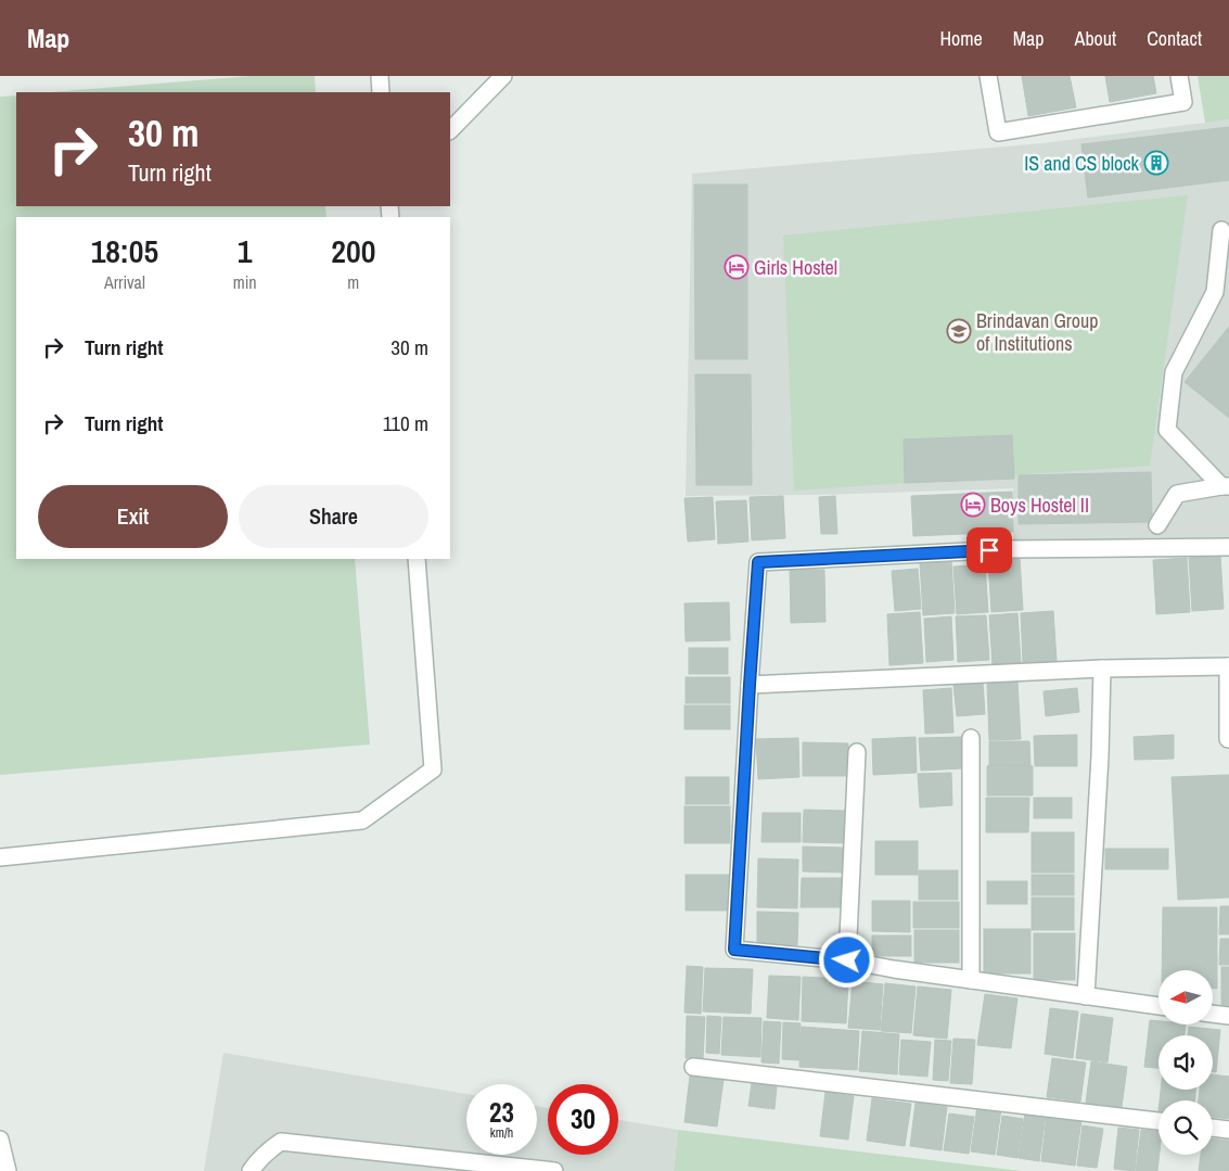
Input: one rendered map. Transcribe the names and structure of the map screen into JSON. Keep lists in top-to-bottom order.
{
  "places": {
    "building": ["IS and CS block"],
    "hotel": ["Girls Hostel", "Boys Hostel II"],
    "school or university": ["Brindavan Group of Institutions"]
  },
  "north": "left",
  "page": {
    "header": "Map",
    "nav": [
      "Home",
      "Map",
      "About",
      "Contact"
    ],
    "turn": ["30 m", "Turn right"],
    "eta": [
      "18:05",
      "Arrival",
      "1",
      "min",
      "200",
      "m"
    ],
    "list": [
      {
        "name": "Turn right",
        "value": "30 m"
      },
      {
        "name": "Turn right",
        "value": "110 m"
      }
    ],
    "buttons": ["Exit", "Share"],
    "speed": "23 km/h",
    "limit": "30"
  }
}
